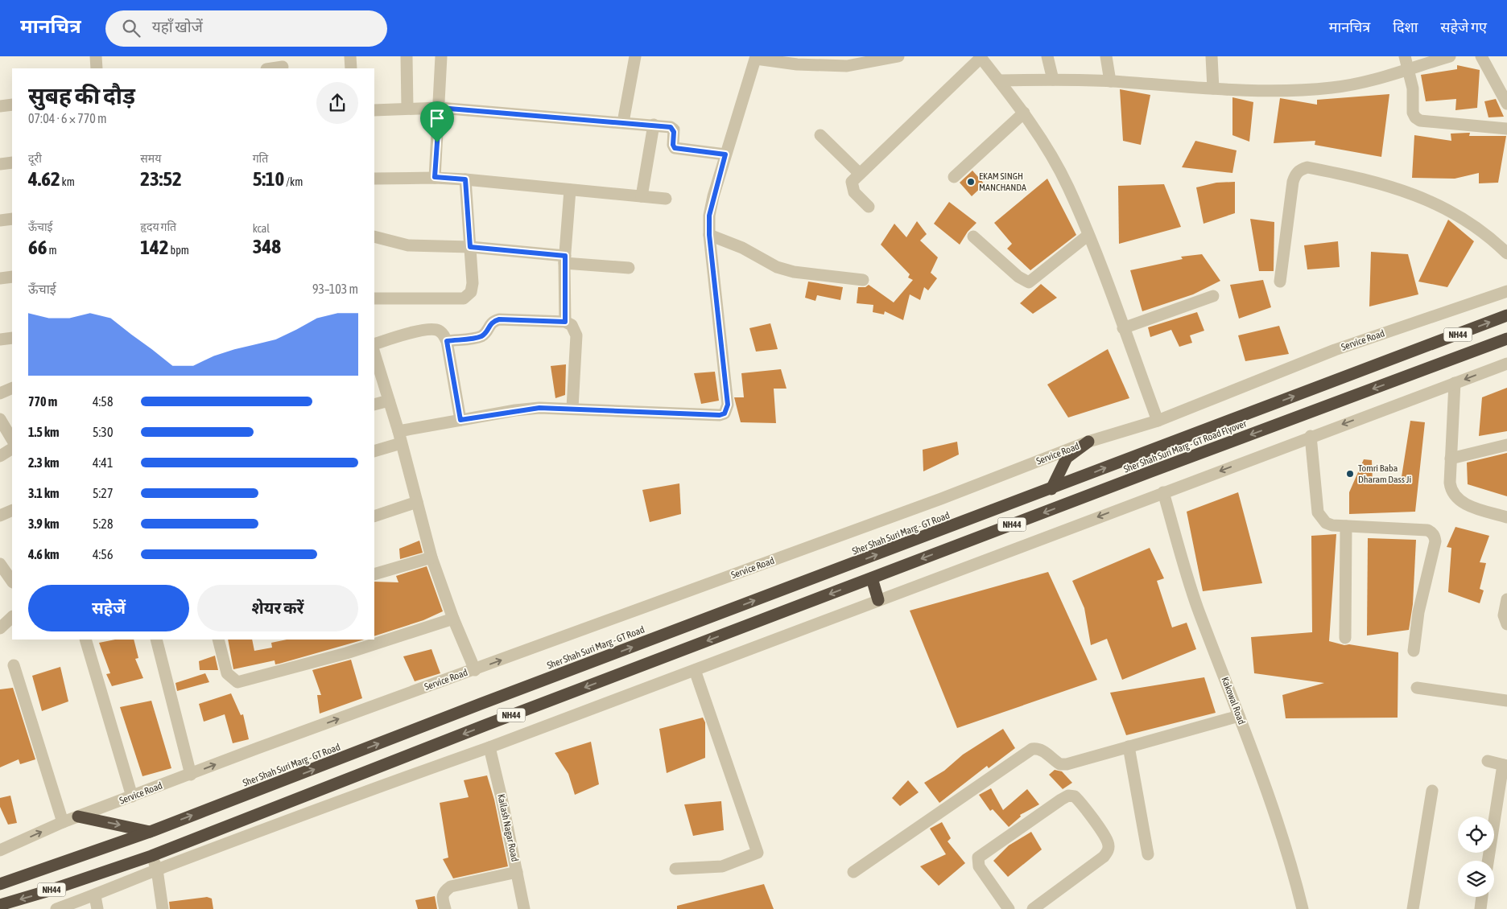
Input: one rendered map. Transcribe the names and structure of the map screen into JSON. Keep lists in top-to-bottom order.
{
  "streets": {
    "highway": ["NH44", "Sher Shah Suri Marg - GT Road Flyover", "Sher Shah Suri Marg - GT Road"],
    "street": ["Service Road", "Kakowal Road", "Kailash Nagar Road"]
  },
  "crossings": [
    ["NH44", "Sher Shah Suri Marg - GT Road Flyover"],
    ["NH44", "Sher Shah Suri Marg - GT Road"],
    ["Sher Shah Suri Marg - GT Road Flyover", "Sher Shah Suri Marg - GT Road"]
  ],
  "places": ["EKAM SINGH MANCHANDA", "Tomri Baba Dharam Dass Ji"],
  "page": {
    "header": "मानचित्र",
    "search": "यहाँ खोजें",
    "nav": ["मानचित्र", "दिशा", "सहेजे गए"],
    "heading": ["सुबह की दौड़", "07:04 · 6 × 770 m"],
    "stats": [
      ["दूरी", "4.62 km"],
      ["समय", "23:52"],
      ["गति", "5:10 /km"],
      ["ऊँचाई", "66 m"],
      ["हृदय गति", "142 bpm"],
      ["kcal", "348"]
    ],
    "chart": ["ऊँचाई", "93–103 m"],
    "list": [
      {
        "name": "770 m",
        "note": "4:58"
      },
      {
        "name": "1.5 km",
        "note": "5:30"
      },
      {
        "name": "2.3 km",
        "note": "4:41"
      },
      {
        "name": "3.1 km",
        "note": "5:27"
      },
      {
        "name": "3.9 km",
        "note": "5:28"
      },
      {
        "name": "4.6 km",
        "note": "4:56"
      }
    ],
    "buttons": ["सहेजें", "शेयर करें"]
  }
}
